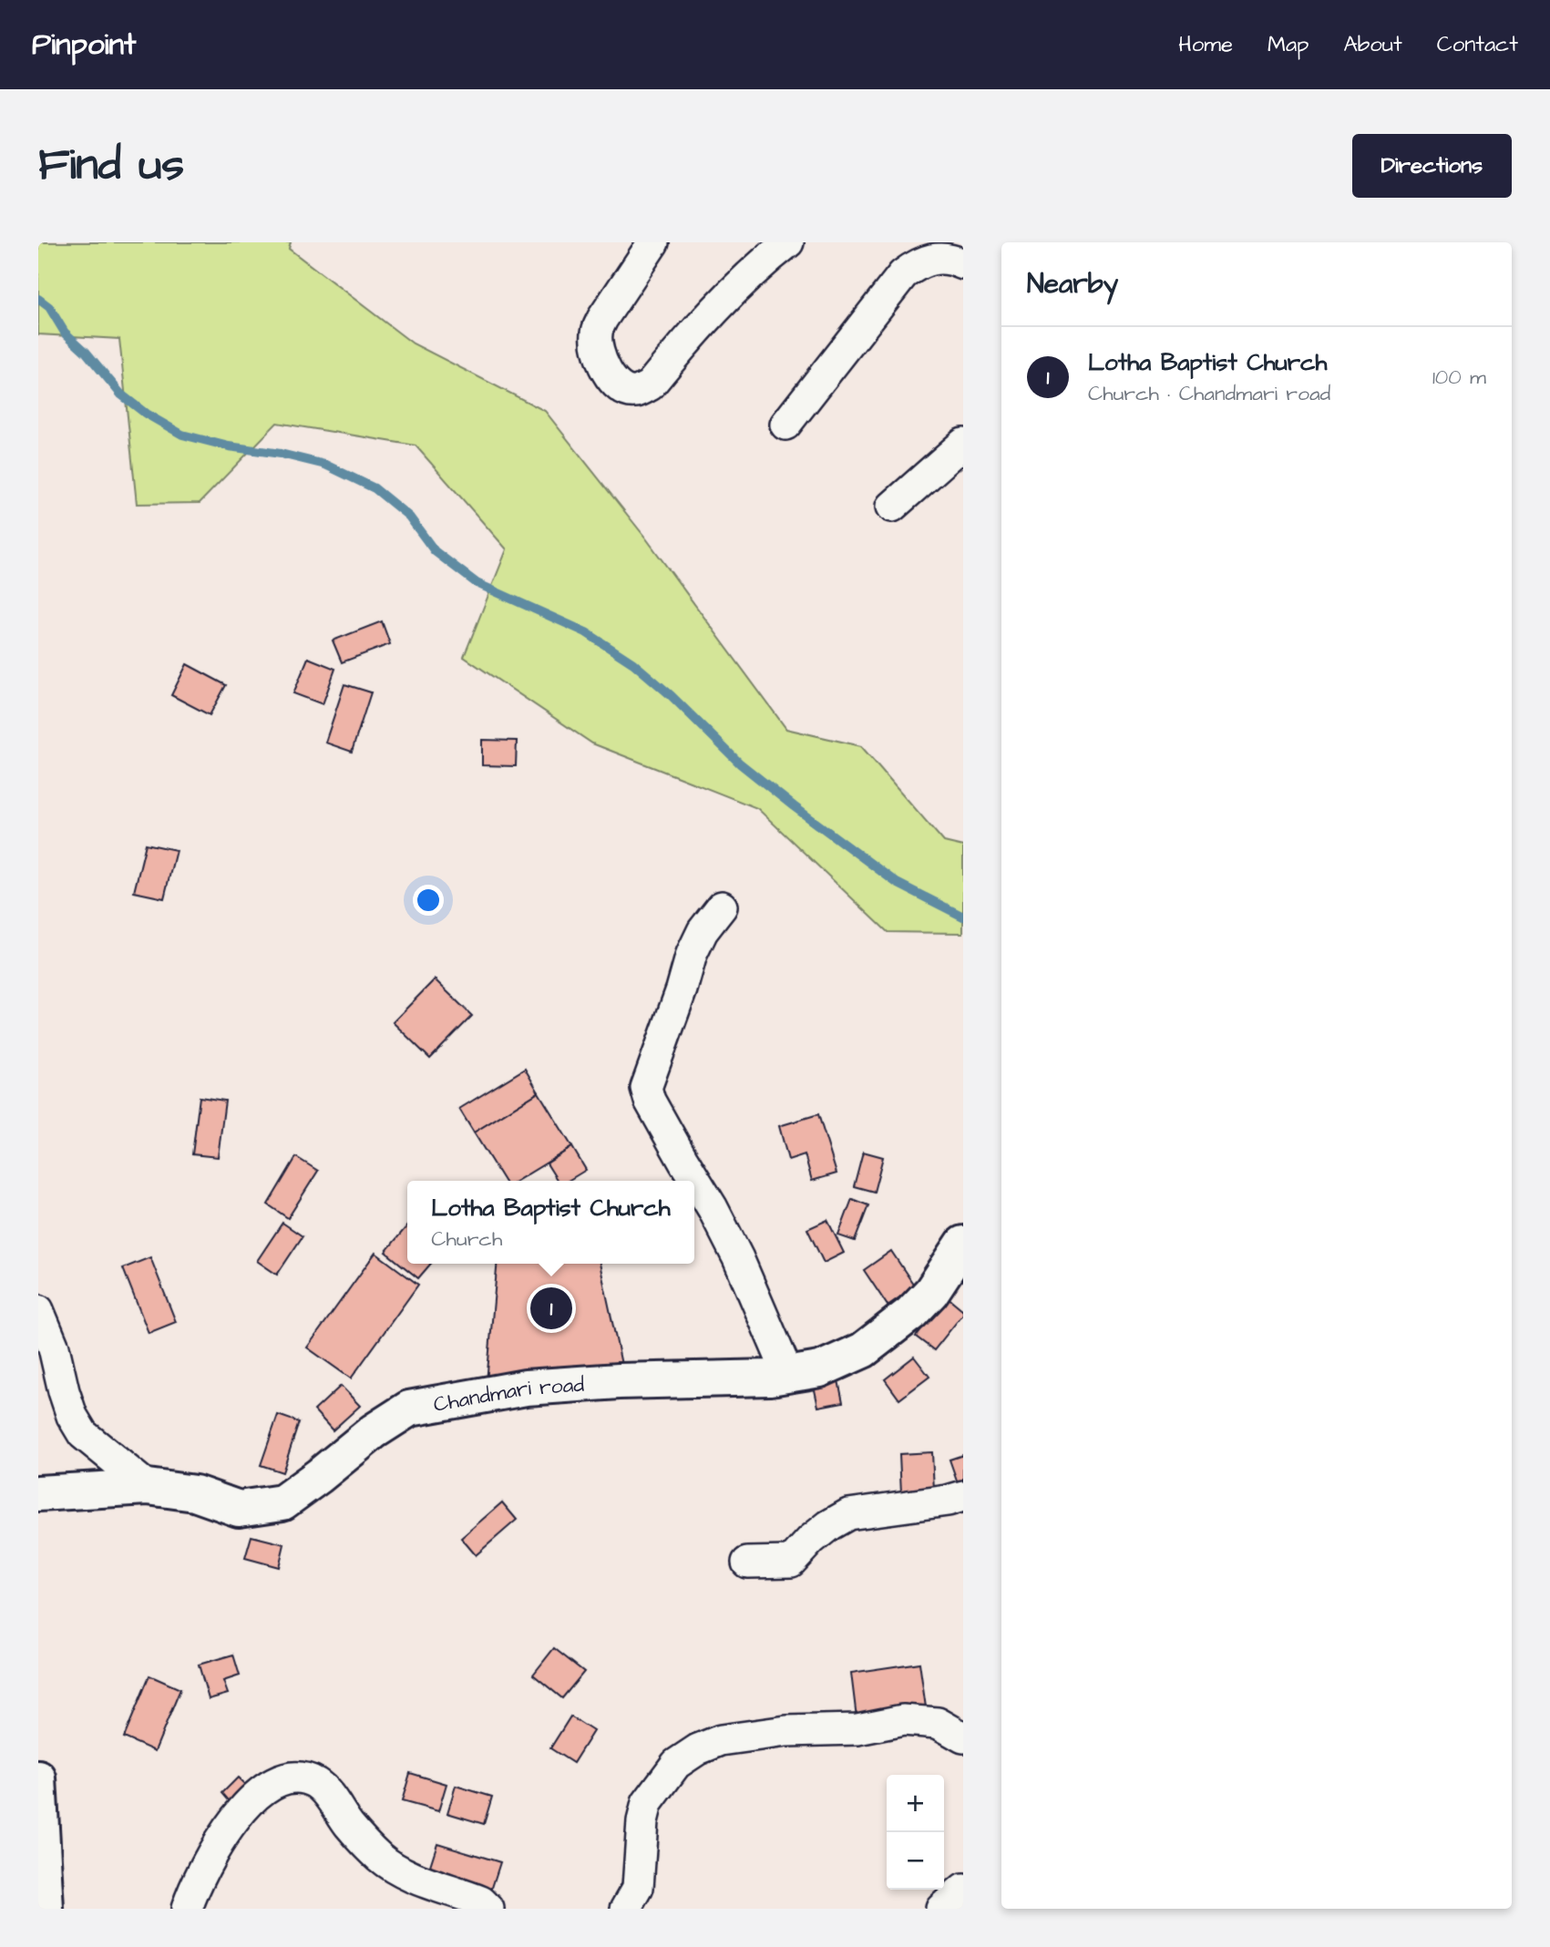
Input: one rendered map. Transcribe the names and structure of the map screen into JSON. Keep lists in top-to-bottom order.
{
  "streets": {
    "main road": ["Chandmari road"]
  },
  "page": {
    "header": "Pinpoint",
    "nav": [
      "Home",
      "Map",
      "About",
      "Contact"
    ],
    "buttons": "Directions",
    "title": "Find us",
    "heading": "Nearby",
    "list": [
      {
        "mark": "1",
        "name": "Lotha Baptist Church",
        "note": "Church · Chandmari road",
        "value": "100 m"
      }
    ],
    "popup": ["Lotha Baptist Church", "Church"],
    "pins": "1",
    "map_buttons": ["+", "−"]
  }
}
